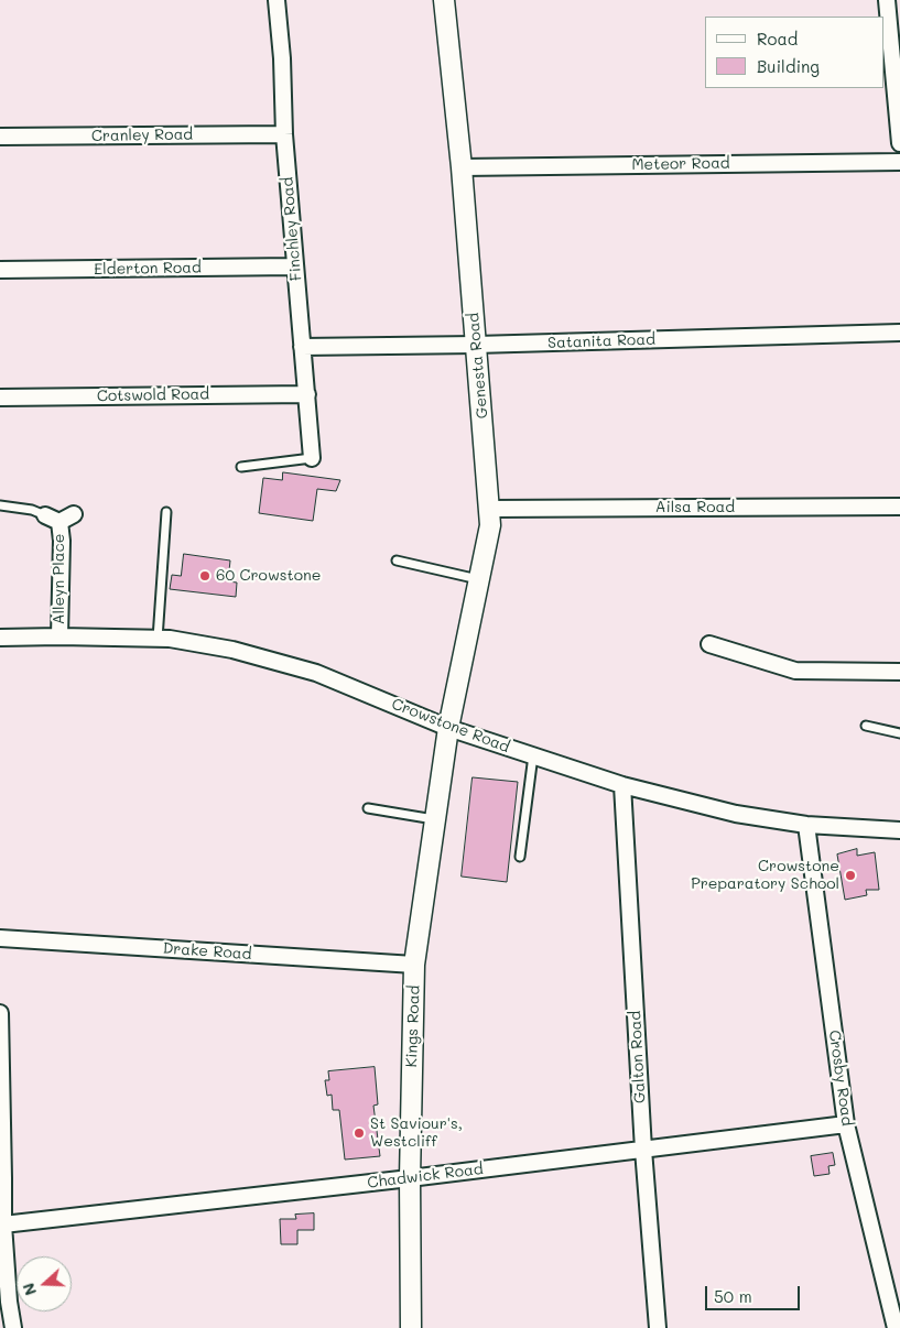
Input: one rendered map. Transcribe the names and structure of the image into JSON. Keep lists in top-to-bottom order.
{
  "streets": {
    "street": [
      "Cranley Road",
      "Meteor Road",
      "Finchley Road",
      "Elderton Road",
      "Satanita Road",
      "Genesta Road",
      "Cotswold Road",
      "Ailsa Road",
      "Alleyn Place",
      "Crowstone Road",
      "Drake Road",
      "Kings Road",
      "Galton Road",
      "Crosby Road",
      "Chadwick Road"
    ]
  },
  "crossings": [
    ["Cranley Road", "Finchley Road"],
    ["Meteor Road", "Genesta Road"],
    ["Finchley Road", "Elderton Road"],
    ["Finchley Road", "Satanita Road"],
    ["Finchley Road", "Cotswold Road"],
    ["Satanita Road", "Genesta Road"],
    ["Genesta Road", "Ailsa Road"],
    ["Genesta Road", "Crowstone Road"],
    ["Genesta Road", "Kings Road"],
    ["Alleyn Place", "Crowstone Road"],
    ["Crowstone Road", "Kings Road"],
    ["Crowstone Road", "Galton Road"],
    ["Crowstone Road", "Crosby Road"],
    ["Drake Road", "Kings Road"],
    ["Kings Road", "Chadwick Road"],
    ["Galton Road", "Chadwick Road"],
    ["Crosby Road", "Chadwick Road"]
  ],
  "places": ["60 Crowstone", "Crowstone Preparatory School", "St Saviour's, Westcliff"],
  "legend": ["Road", "Building"],
  "scale_bar": "50 m",
  "north": "left"
}
